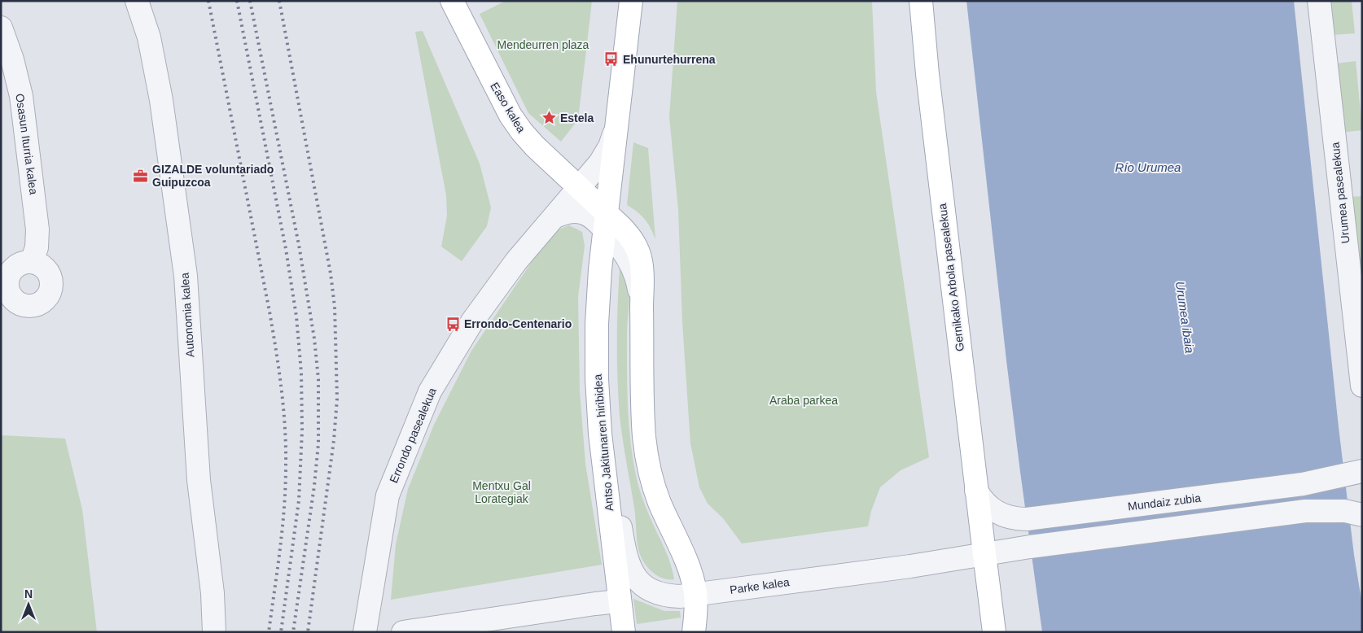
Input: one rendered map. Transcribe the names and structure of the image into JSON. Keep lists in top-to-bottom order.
{
  "streets": {
    "main road": ["Easo kalea", "Gernikako Arbola pasealekua", "Antso Jakitunaren hiribidea"],
    "street": [
      "Osasun Iturria kalea",
      "Urumea pasealekua",
      "Autonomia kalea",
      "Errondo pasealekua",
      "Mundaiz zubia",
      "Parke kalea"
    ]
  },
  "crossings": [
    ["Easo kalea", "Antso Jakitunaren hiribidea"],
    ["Gernikako Arbola pasealekua", "Mundaiz zubia"],
    ["Gernikako Arbola pasealekua", "Parke kalea"],
    ["Antso Jakitunaren hiribidea", "Parke kalea"]
  ],
  "water": ["Río Urumea", "Urumea ibaia"],
  "parks": ["Mendeurren plaza", "Araba parkea", "Mentxu Gal Lorategiak"],
  "places": {
    "bus stop": ["Ehunurtehurrena", "Errondo-Centenario"],
    "place": ["Estela"],
    "office": ["GIZALDE voluntariado Guipuzcoa"]
  },
  "north": "top"
}
